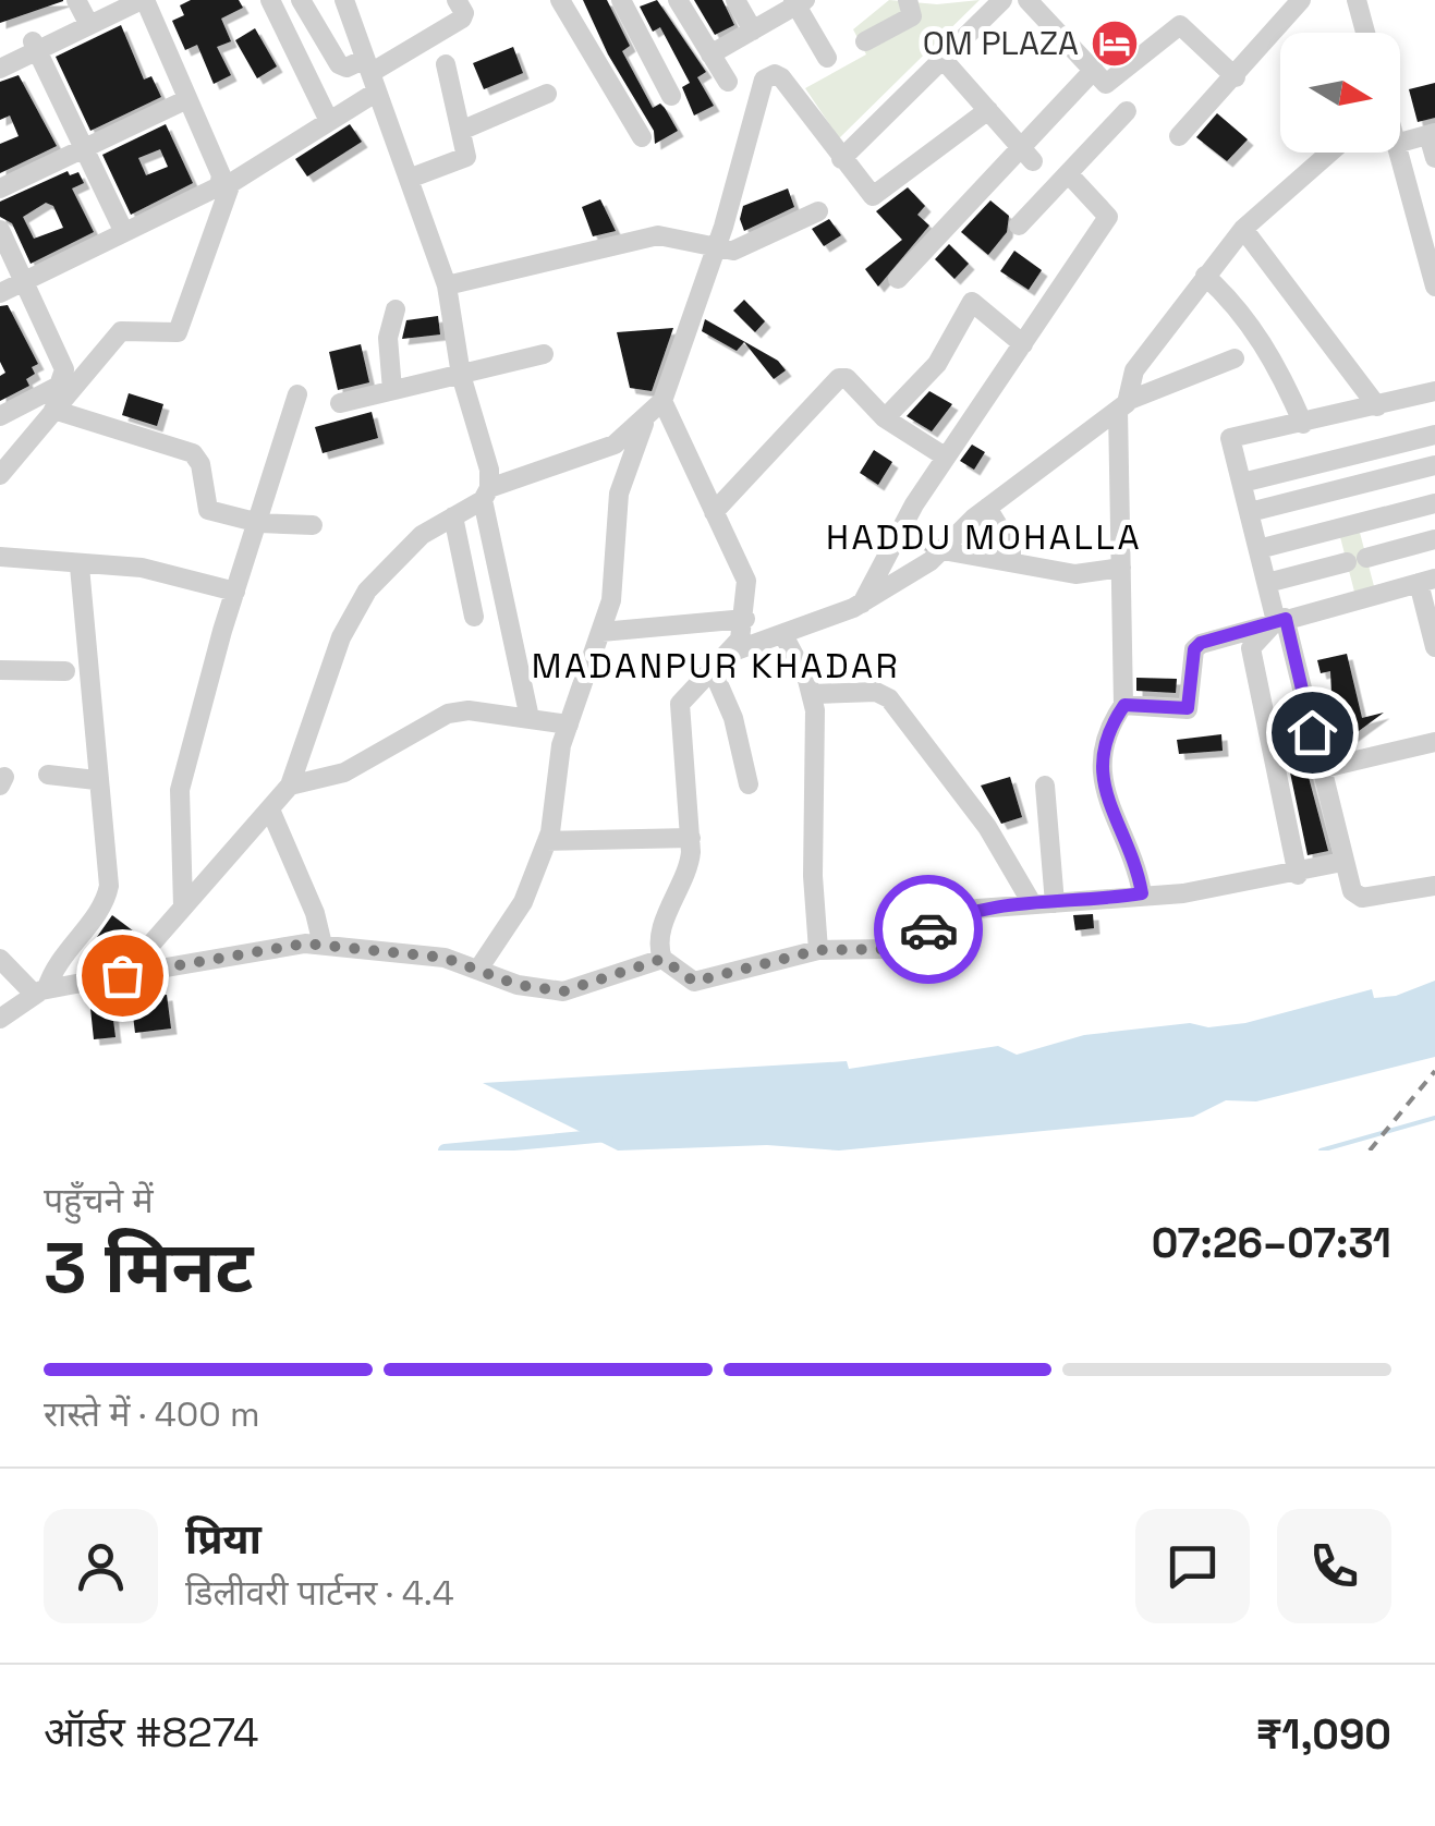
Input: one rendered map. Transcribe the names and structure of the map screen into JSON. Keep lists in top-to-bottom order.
{
  "districts": ["HADDU MOHALLA", "MADANPUR KHADAR"],
  "places": {
    "hotel": ["OM PLAZA"]
  },
  "north": "right",
  "page": {
    "heading": ["3 मिनट", "पहुँचने में", "07:26–07:31"],
    "panel": [
      "प्रिया",
      "डिलीवरी पार्टनर · 4.4",
      "ऑर्डर #8274",
      "₹1,090"
    ],
    "bar": "रास्ते में · 400 m"
  }
}
